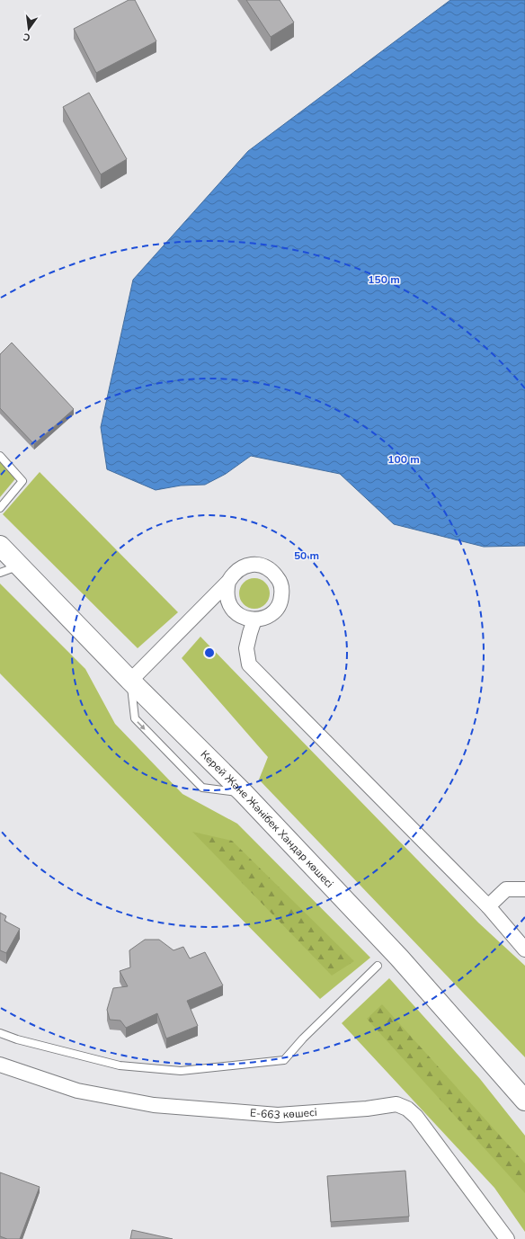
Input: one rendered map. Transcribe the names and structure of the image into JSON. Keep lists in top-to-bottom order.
{
  "streets": {
    "main road": ["Керей Және Жәнібек Хандар көшесі"],
    "street": ["Е-663 көшесі"]
  },
  "north": "bottom",
  "rings": ["150 m", "100 m", "50 m"]
}
